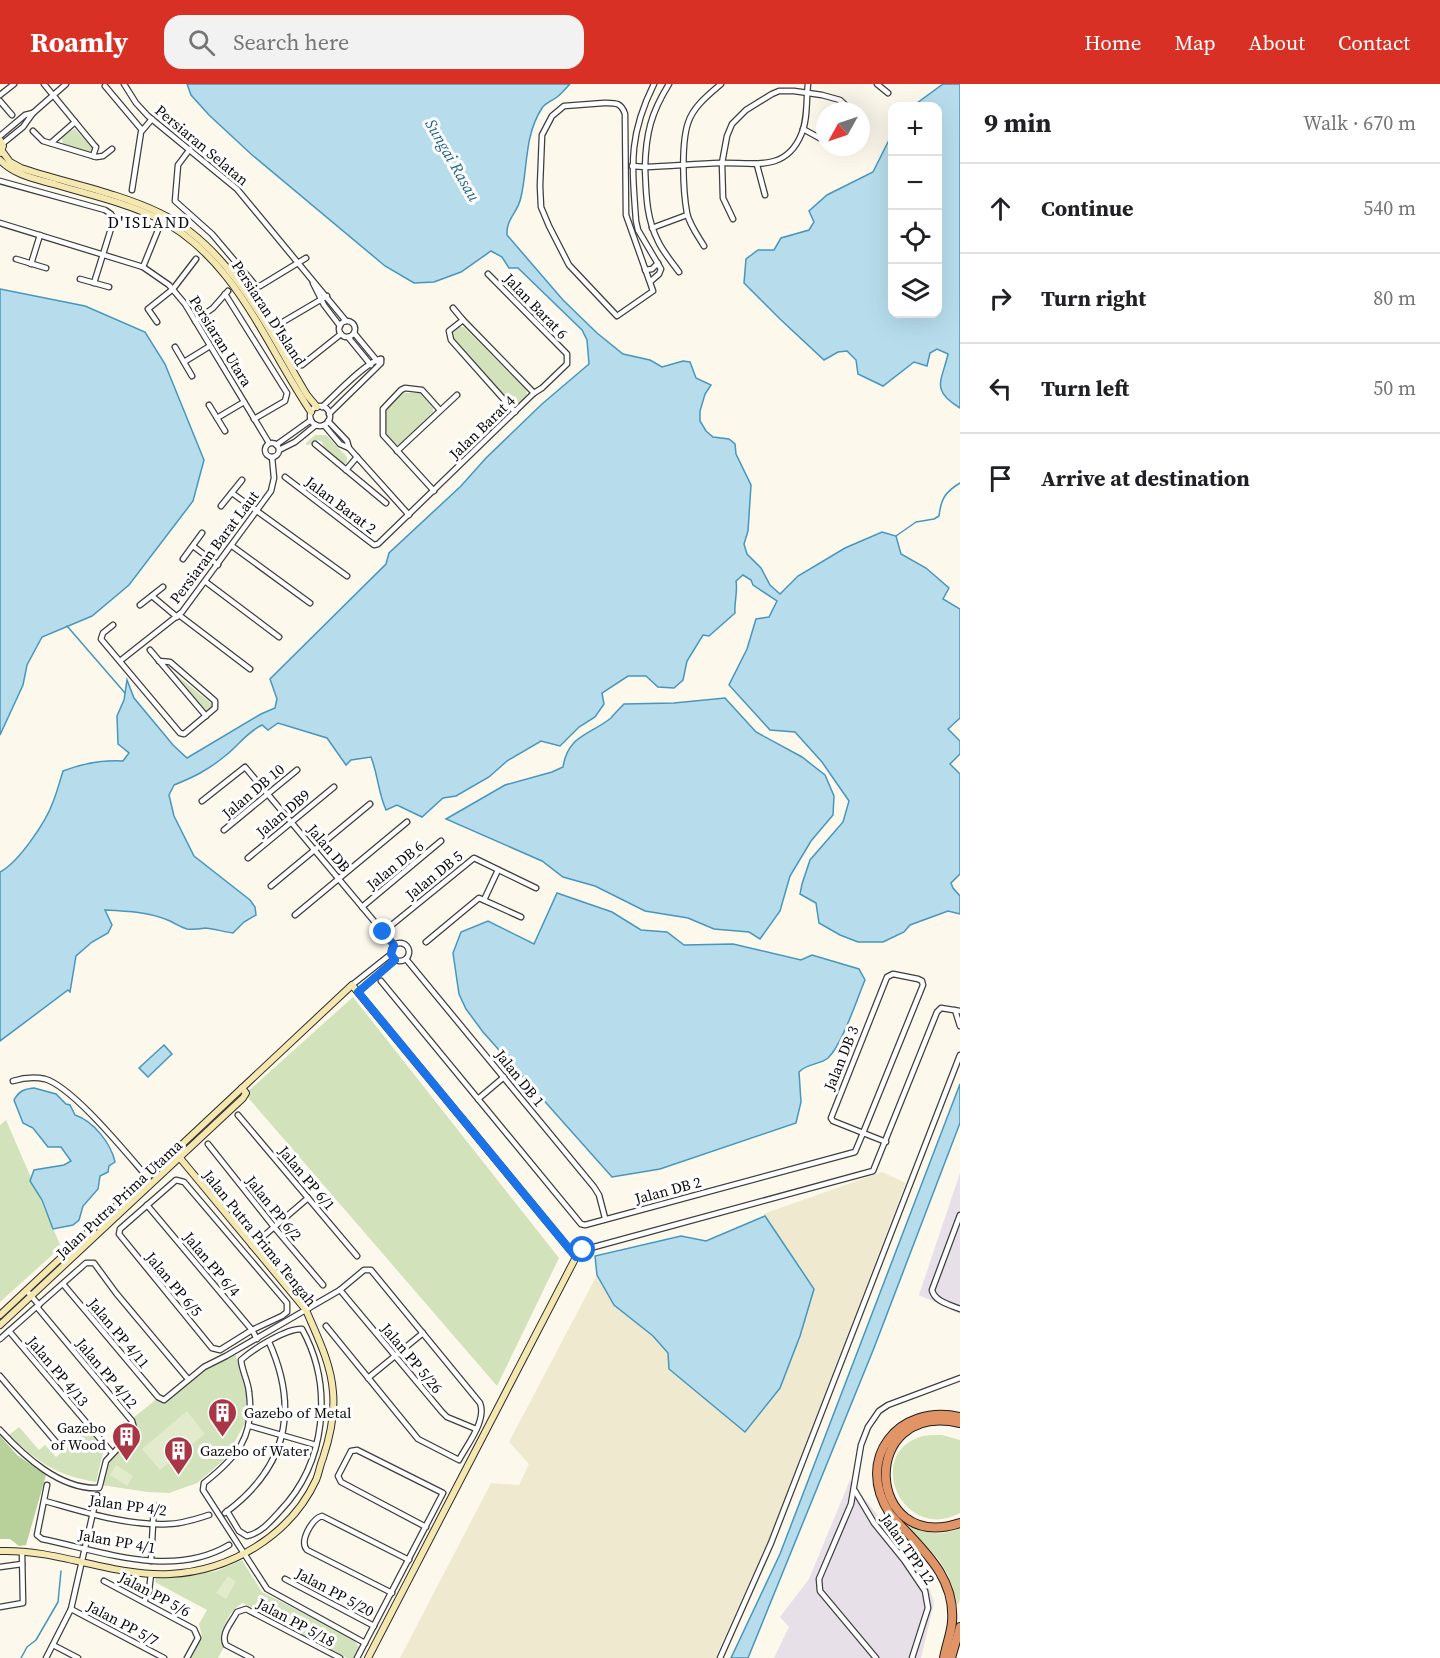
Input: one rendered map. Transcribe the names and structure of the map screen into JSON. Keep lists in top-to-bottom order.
{
  "streets": {
    "street": [
      "Persiaran Selatan",
      "Jalan Barat 6",
      "Persiaran D'Island",
      "Persiaran Utara",
      "Jalan Barat 4",
      "Jalan Barat 2",
      "Persiaran Barat Laut",
      "Jalan DB 10",
      "Jalan DB9",
      "Jalan DB",
      "Jalan DB 6",
      "Jalan DB 5",
      "Jalan DB 3",
      "Jalan DB 1",
      "Jalan PP 6/1",
      "Jalan DB 2",
      "Jalan Putra Prima Utama",
      "Jalan PP 6/2",
      "Jalan Putra Prima Tengah",
      "Jalan PP 6/4",
      "Jalan PP 6/5",
      "Jalan PP 4/11",
      "Jalan PP 5/26",
      "Jalan PP 4/13",
      "Jalan PP 4/12",
      "Jalan PP 4/2",
      "Jalan PP 4/1",
      "Jalan TPP 12",
      "Jalan PP 5/20",
      "Jalan PP 5/6",
      "Jalan PP 5/18",
      "Jalan PP 5/7"
    ]
  },
  "crossings": [
    ["Jalan Barat 6", "Jalan Barat 4"],
    ["Persiaran Utara", "Persiaran Barat Laut"],
    ["Jalan Barat 4", "Jalan Barat 2"],
    ["Jalan DB 10", "Jalan DB"],
    ["Jalan DB9", "Jalan DB"],
    ["Jalan DB", "Jalan DB 6"],
    ["Jalan DB", "Jalan DB 5"],
    ["Jalan DB", "Jalan DB 1"],
    ["Jalan DB 3", "Jalan DB 2"],
    ["Jalan DB 1", "Jalan DB 2"],
    ["Jalan Putra Prima Utama", "Jalan Putra Prima Tengah"],
    ["Jalan Putra Prima Utama", "Jalan PP 4/12"],
    ["Jalan PP 6/4", "Jalan PP 6/5"],
    ["Jalan PP 4/13", "Jalan PP 4/12"],
    ["Jalan PP 4/2", "Jalan PP 4/1"]
  ],
  "districts": ["D'ISLAND"],
  "water": ["Sungai Rasau"],
  "places": {
    "building": ["Gazebo of Metal", "Gazebo of Wood", "Gazebo of Water"]
  },
  "north": "bottom left",
  "page": {
    "header": "Roamly",
    "search": "Search here",
    "nav": [
      "Home",
      "Map",
      "About",
      "Contact"
    ],
    "heading": ["9 min", "Walk · 670 m"],
    "map_buttons": ["+", "−"],
    "list": [
      ["Continue", "540 m"],
      ["Turn right", "80 m"],
      ["Turn left", "50 m"],
      "Arrive at destination"
    ]
  }
}
